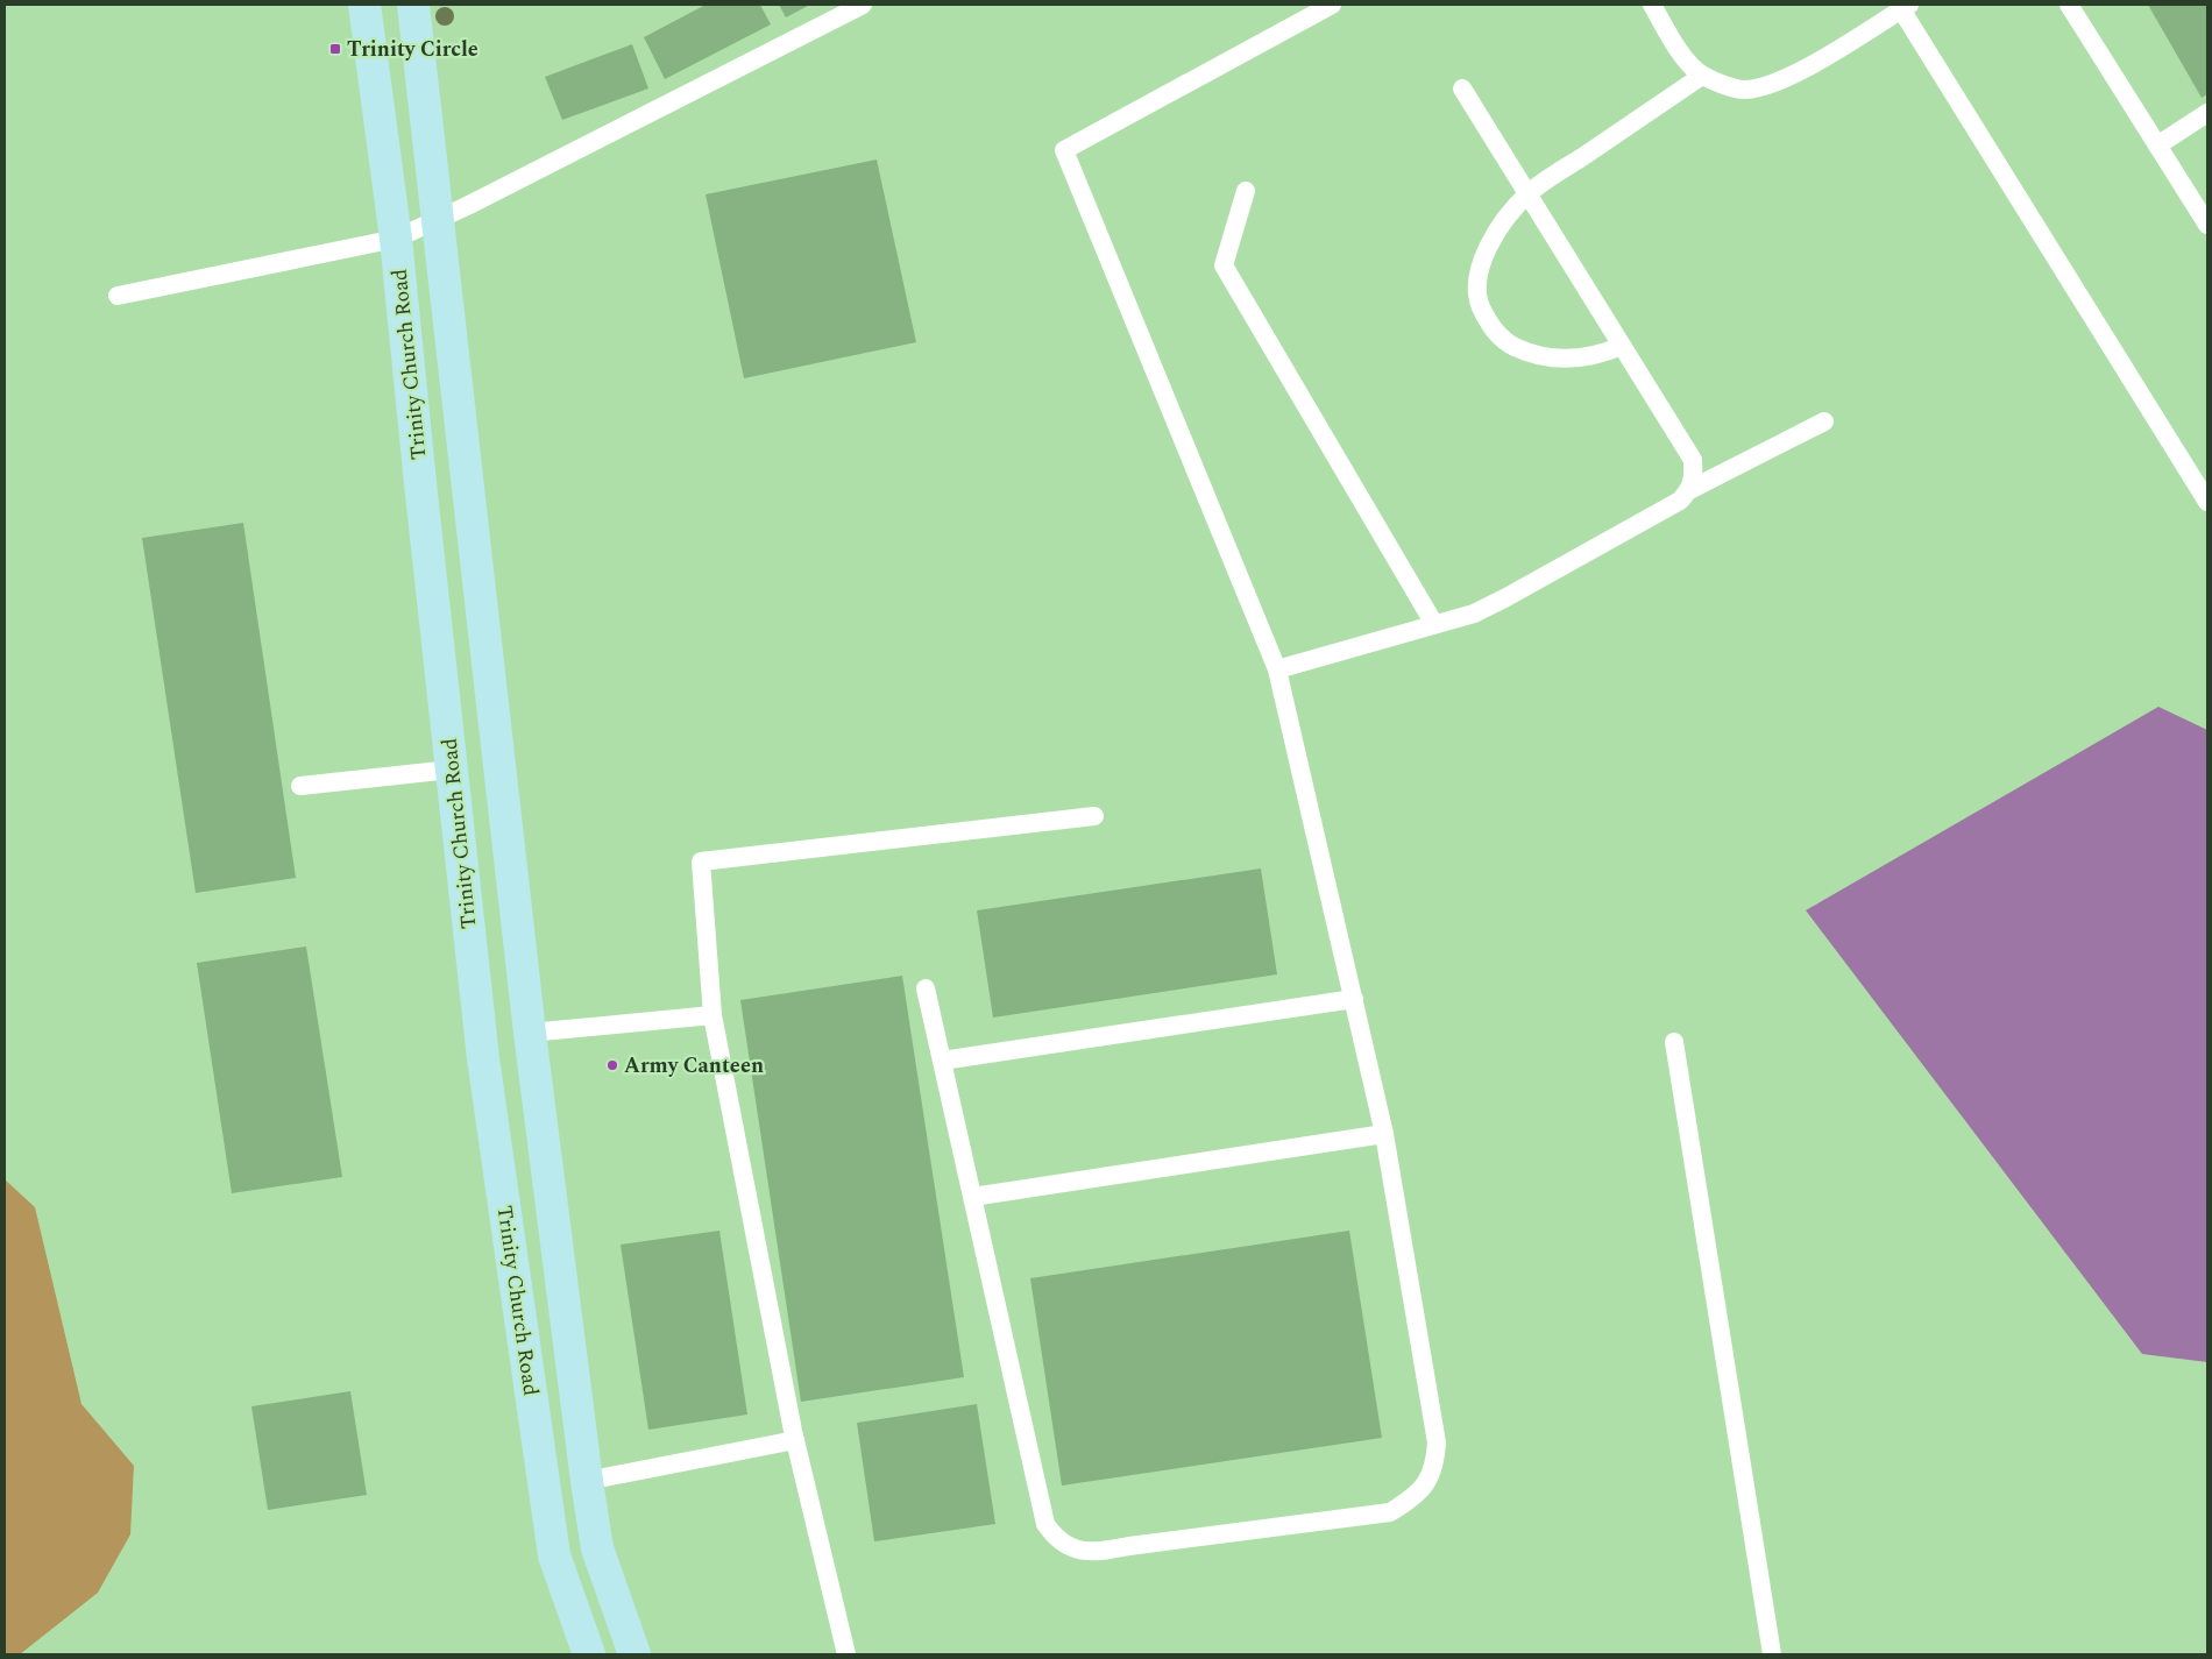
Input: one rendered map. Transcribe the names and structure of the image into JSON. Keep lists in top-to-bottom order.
{
  "streets": {
    "main road": ["Trinity Church Road"]
  },
  "places": {
    "transit": ["Trinity Circle"],
    "other": ["Army Canteen"]
  }
}
